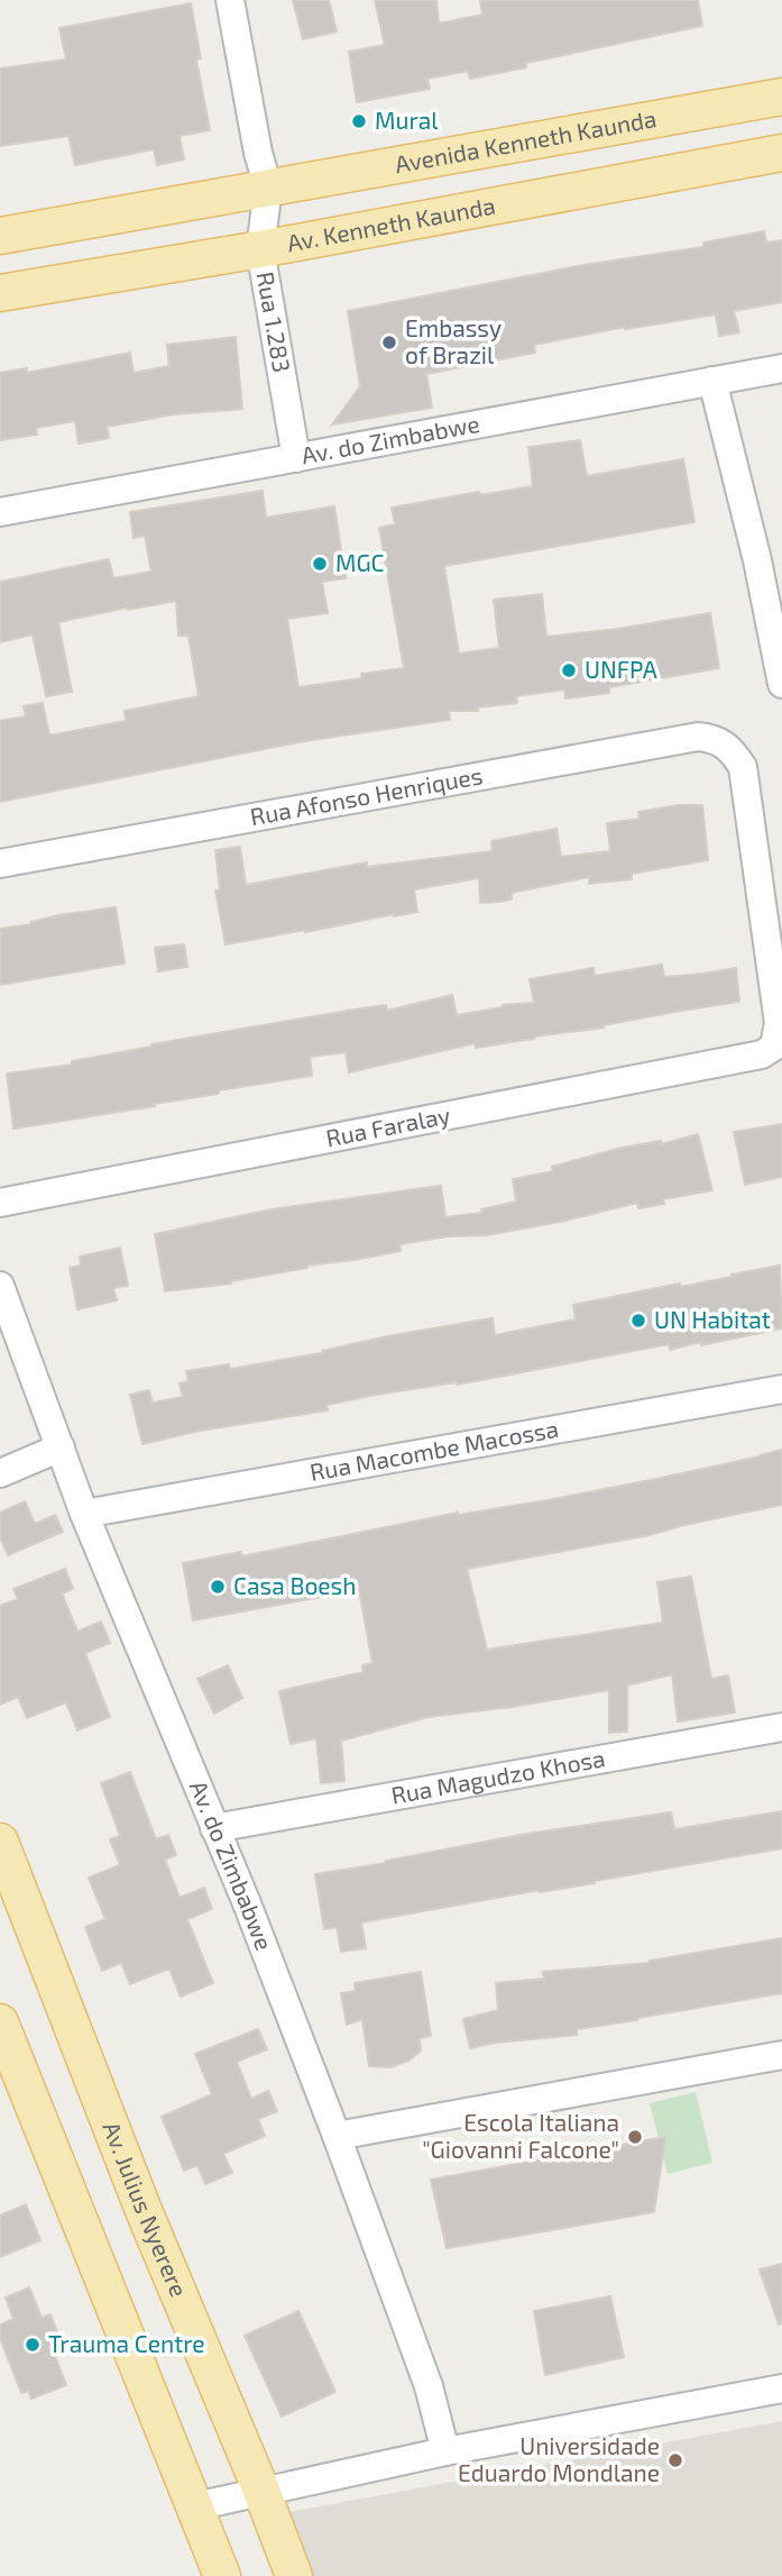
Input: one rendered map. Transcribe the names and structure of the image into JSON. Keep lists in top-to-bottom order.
{
  "streets": {
    "main road": ["Avenida Kenneth Kaunda", "Av. Kenneth Kaunda", "Av. Julius Nyerere"],
    "street": [
      "Rua 1.283",
      "Av. do Zimbabwe",
      "Rua Afonso Henriques",
      "Rua Faralay",
      "Rua Macombe Macossa",
      "Rua Magudzo Khosa"
    ]
  },
  "crossings": [
    ["Avenida Kenneth Kaunda", "Rua 1.283"],
    ["Av. Kenneth Kaunda", "Rua 1.283"],
    ["Rua 1.283", "Av. do Zimbabwe"],
    ["Av. do Zimbabwe", "Rua Macombe Macossa"],
    ["Av. do Zimbabwe", "Rua Magudzo Khosa"],
    ["Rua Afonso Henriques", "Rua Faralay"]
  ],
  "places": [
    "Mural",
    "Embassy of Brazil",
    "MGC",
    "UNFPA",
    "UN Habitat",
    "Casa Boesh",
    "Escola Italiana \"Giovanni Falcone\"",
    "Trauma Centre",
    "Universidade Eduardo Mondlane"
  ]
}
